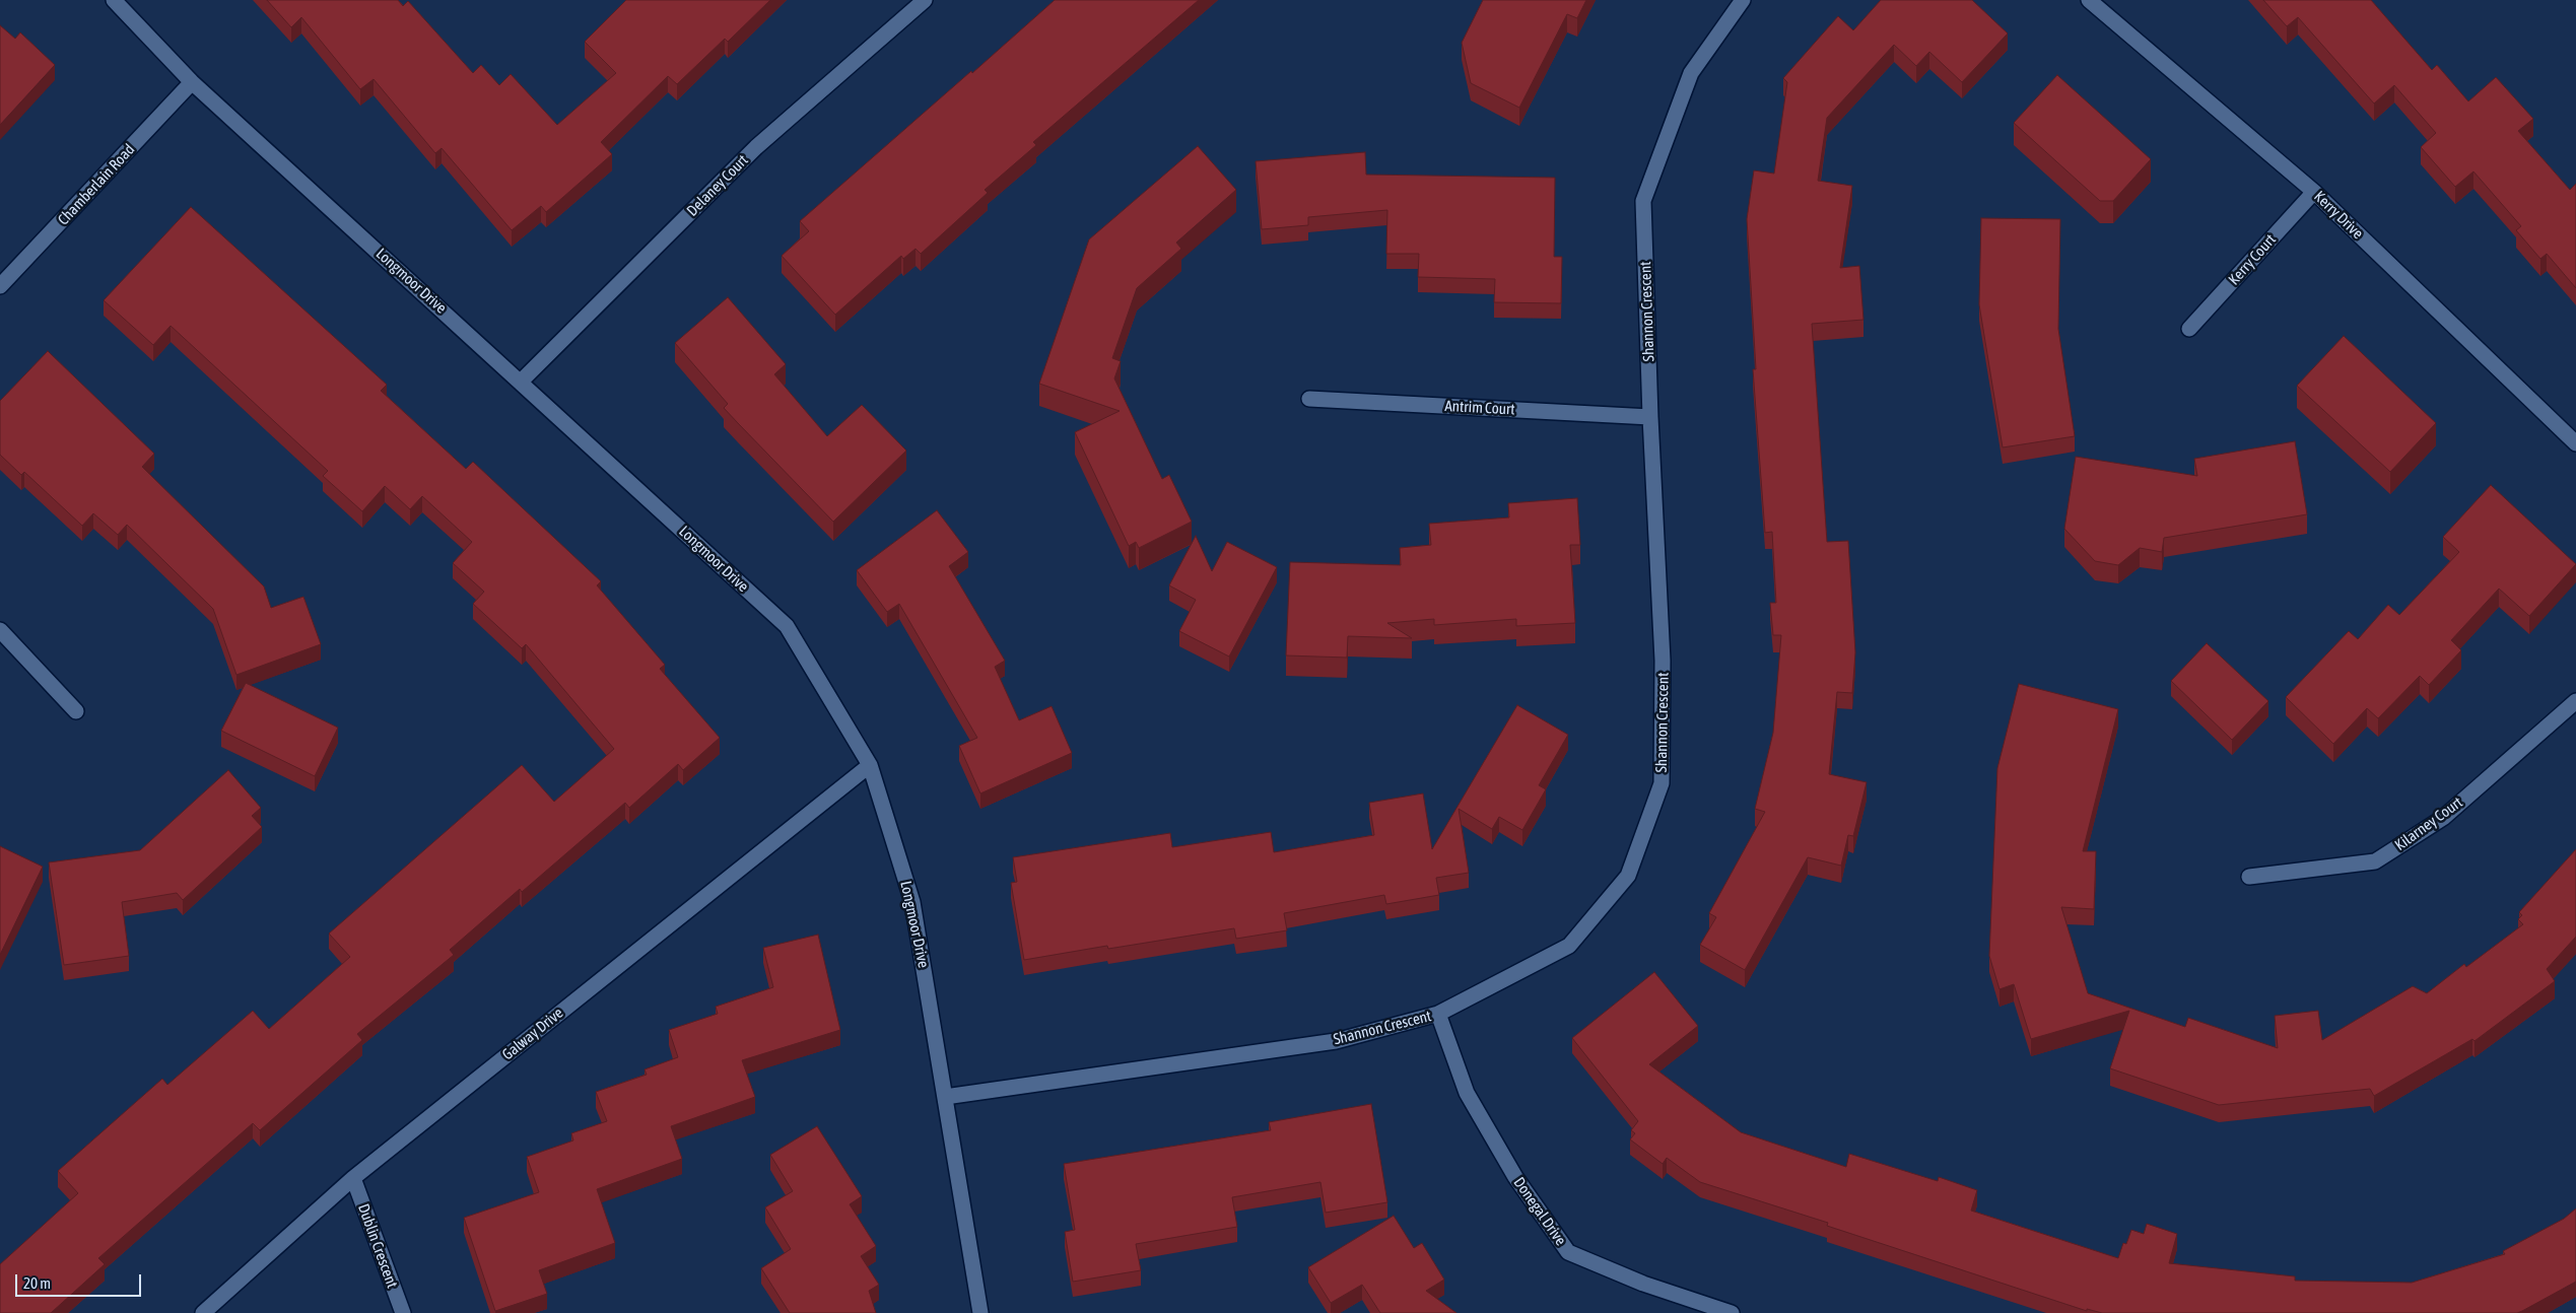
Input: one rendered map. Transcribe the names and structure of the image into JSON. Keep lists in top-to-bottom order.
{
  "streets": {
    "street": [
      "Chamberlain Road",
      "Delaney Court",
      "Kerry Drive",
      "Kerry Court",
      "Longmoor Drive",
      "Shannon Crescent",
      "Antrim Court",
      "Kilarney Court",
      "Galway Drive",
      "Donegal Drive",
      "Dublin Crescent"
    ]
  },
  "crossings": [
    ["Chamberlain Road", "Longmoor Drive"],
    ["Delaney Court", "Longmoor Drive"],
    ["Kerry Drive", "Kerry Court"],
    ["Longmoor Drive", "Shannon Crescent"],
    ["Longmoor Drive", "Galway Drive"],
    ["Shannon Crescent", "Antrim Court"],
    ["Shannon Crescent", "Donegal Drive"],
    ["Galway Drive", "Dublin Crescent"]
  ],
  "scale_bar": "20 m"
}
